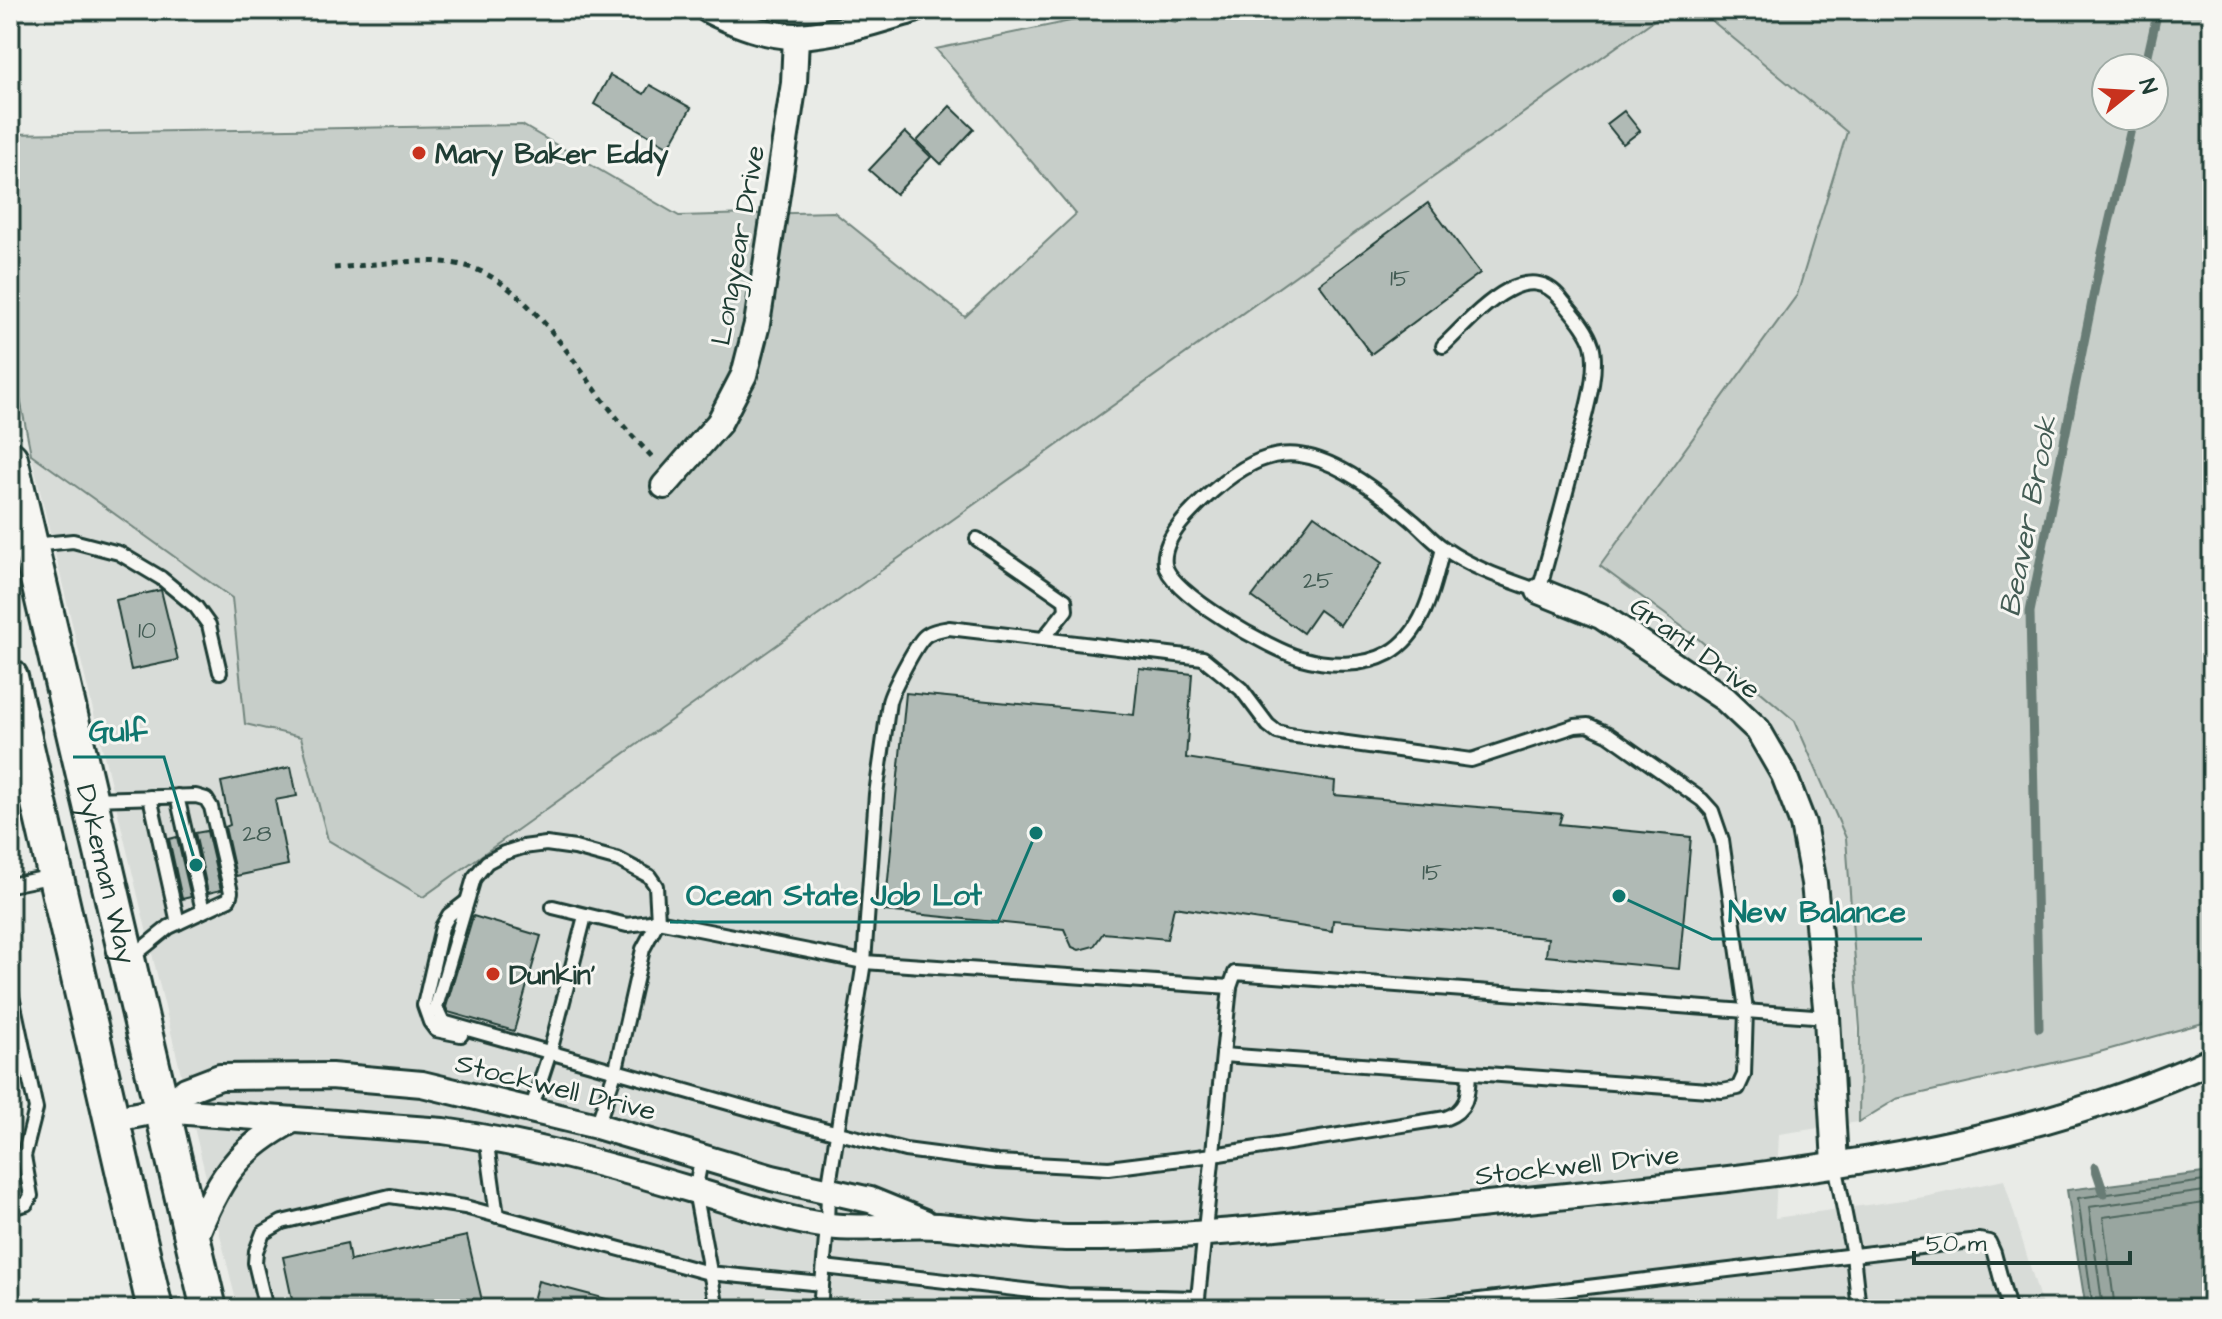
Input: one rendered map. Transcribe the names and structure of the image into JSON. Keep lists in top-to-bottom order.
{
  "streets": {
    "main road": ["Dykeman Way"],
    "street": ["Longyear Drive", "Grant Drive", "Stockwell Drive"]
  },
  "crossings": [
    ["Grant Drive", "Stockwell Drive"],
    ["Dykeman Way", "Stockwell Drive"]
  ],
  "water": ["Beaver Brook"],
  "places": [
    "Mary Baker Eddy",
    "Ocean State Job Lot",
    "Gulf",
    "New Balance",
    "Dunkin'"
  ],
  "house_numbers": [
    "15",
    "25",
    "10",
    "28",
    "15"
  ],
  "scale_bar": "50 m",
  "north": "right"
}
